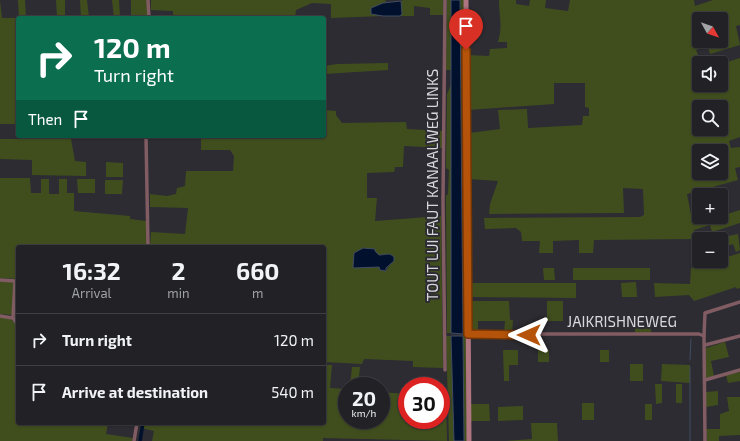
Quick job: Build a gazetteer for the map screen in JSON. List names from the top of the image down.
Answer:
{
  "streets": {
    "street": ["TOUT LUI FAUT KANAALWEG LINKS", "JAIKRISHNEWEG"]
  },
  "north": "bottom right",
  "page": {
    "map_buttons": ["+", "−"],
    "turn": ["120 m", "Turn right"],
    "then": "Then",
    "eta": [
      "16:32",
      "Arrival",
      "2",
      "min",
      "660",
      "m"
    ],
    "list": [
      {
        "name": "Turn right",
        "value": "120 m"
      },
      {
        "name": "Arrive at destination",
        "value": "540 m"
      }
    ],
    "speed": "20 km/h",
    "limit": "30"
  }
}
